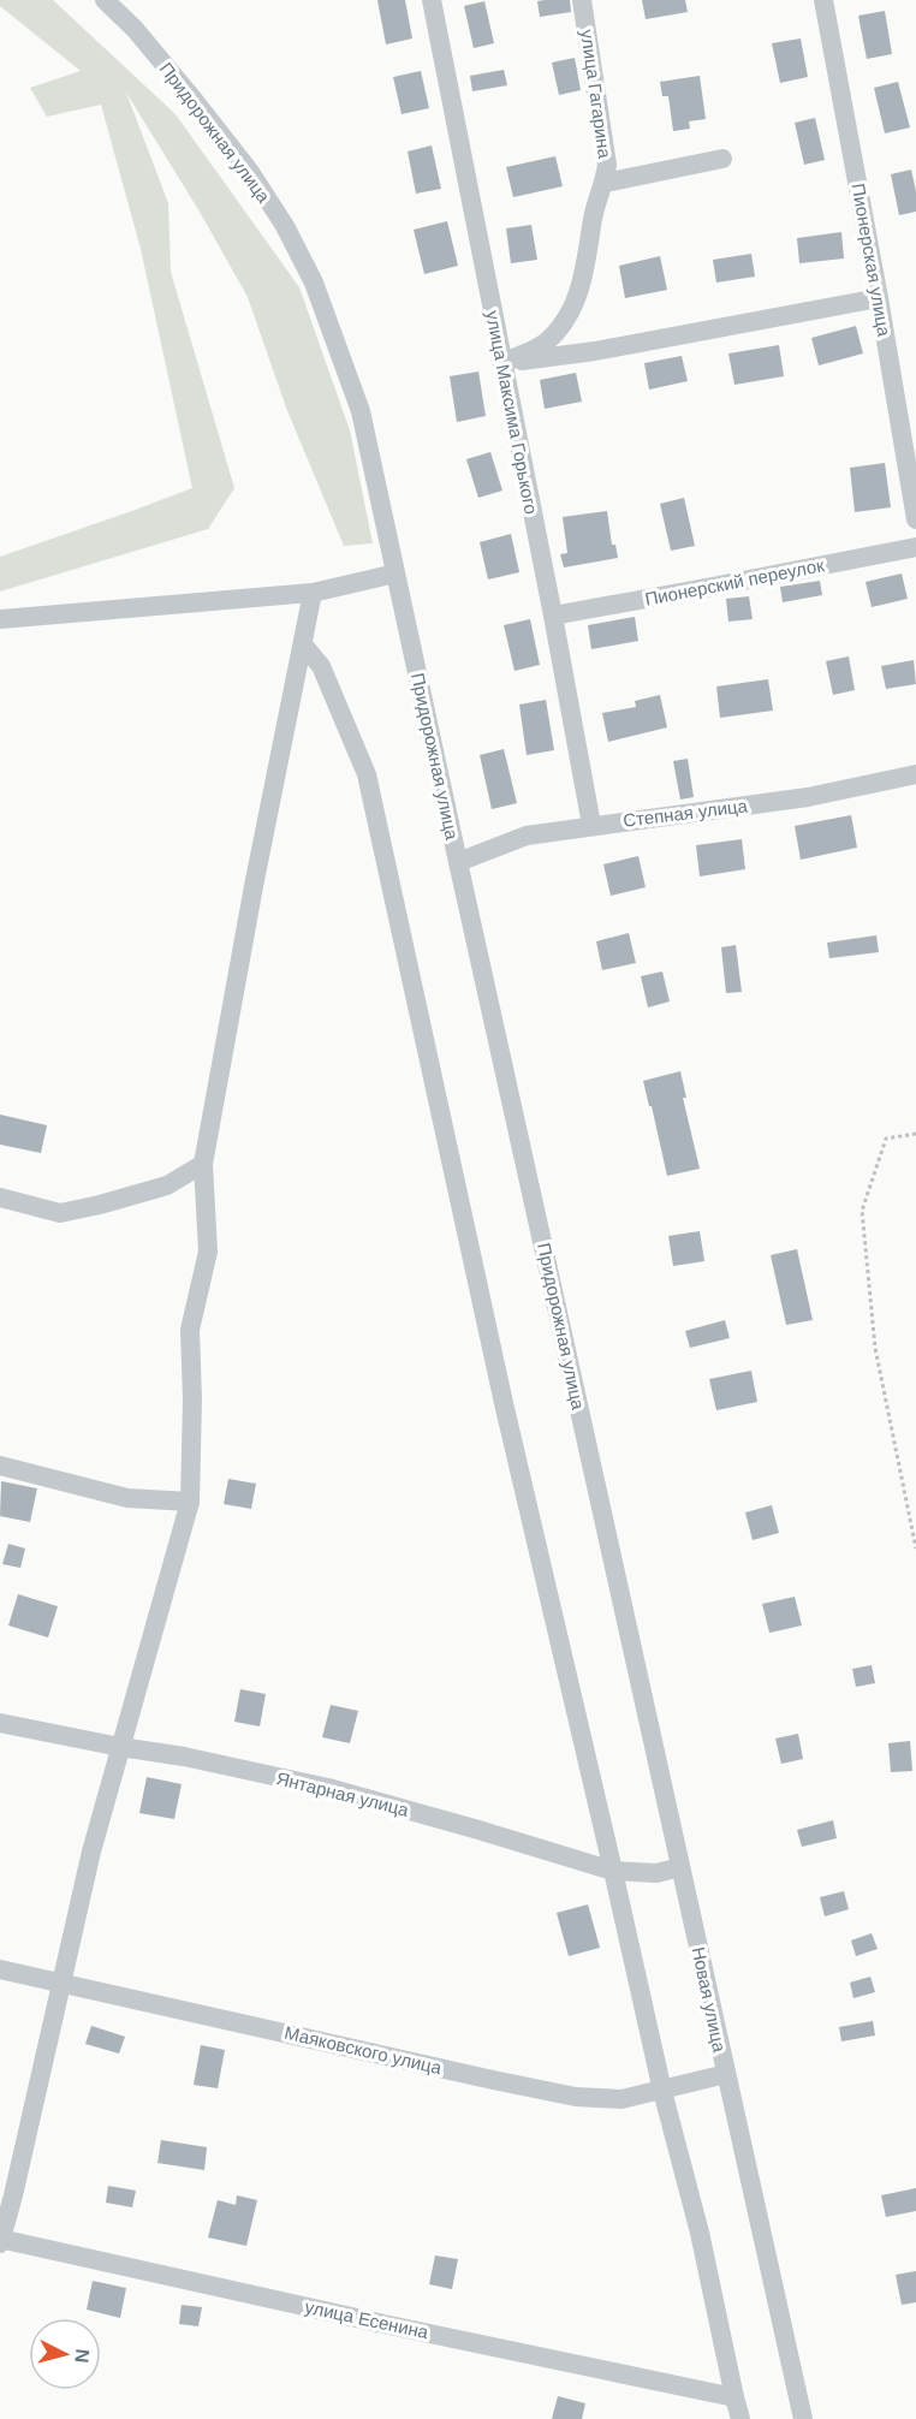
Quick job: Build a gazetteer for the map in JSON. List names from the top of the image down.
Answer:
{
  "streets": {
    "street": [
      "улица Гагарина",
      "Придорожная улица",
      "Пионерская улица",
      "улица Максима Горького",
      "Пионерский переулок",
      "Степная улица",
      "Янтарная улица",
      "Новая улица",
      "Маяковского улица",
      "улица Есенина"
    ]
  },
  "crossings": [
    ["улица Гагарина", "улица Максима Горького"],
    ["Придорожная улица", "Степная улица"],
    ["Придорожная улица", "Новая улица"],
    ["улица Максима Горького", "Пионерский переулок"],
    ["улица Максима Горького", "Степная улица"],
    ["Янтарная улица", "Новая улица"],
    ["Новая улица", "Маяковского улица"]
  ],
  "north": "right"
}
